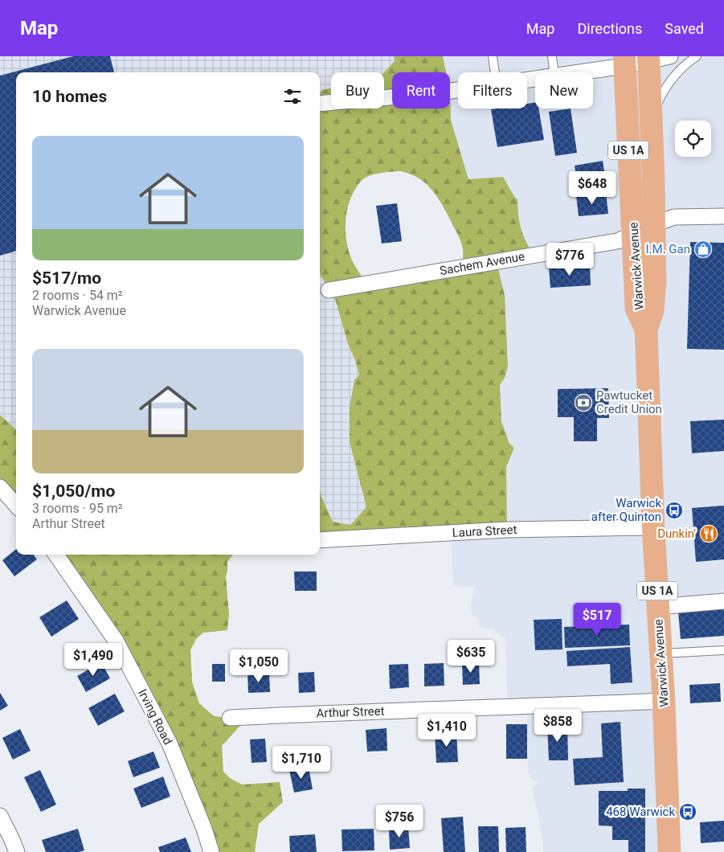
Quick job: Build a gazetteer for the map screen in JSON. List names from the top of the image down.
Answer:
{
  "streets": {
    "main road": ["US 1A", "Warwick Avenue"],
    "street": [
      "Sachem Avenue",
      "Laura Street",
      "Arthur Street",
      "Irving Road"
    ]
  },
  "crossings": [
    ["Sachem Avenue", "Warwick Avenue"],
    ["Warwick Avenue", "Laura Street"],
    ["Warwick Avenue", "Arthur Street"]
  ],
  "places": {
    "shop": ["I.M. Gan"],
    "bank": ["Pawtucket Credit Union"],
    "bus stop": ["Warwick after Quinton", "468 Warwick"],
    "restaurant": ["Dunkin'"]
  },
  "page": {
    "header": "Map",
    "nav": ["Map", "Directions", "Saved"],
    "chip": [
      "Buy",
      "Rent",
      "Filters",
      "New"
    ],
    "heading": "10 homes",
    "list": [
      {
        "name": "$517/mo",
        "note": "2 rooms · 54 m² · Warwick Avenue"
      },
      {
        "name": "$1,050/mo",
        "note": "3 rooms · 95 m² · Arthur Street"
      }
    ],
    "price": [
      "$648",
      "$776",
      "$517",
      "$635",
      "$1,490",
      "$1,050",
      "$858",
      "$1,410",
      "$1,710",
      "$756"
    ]
  }
}
